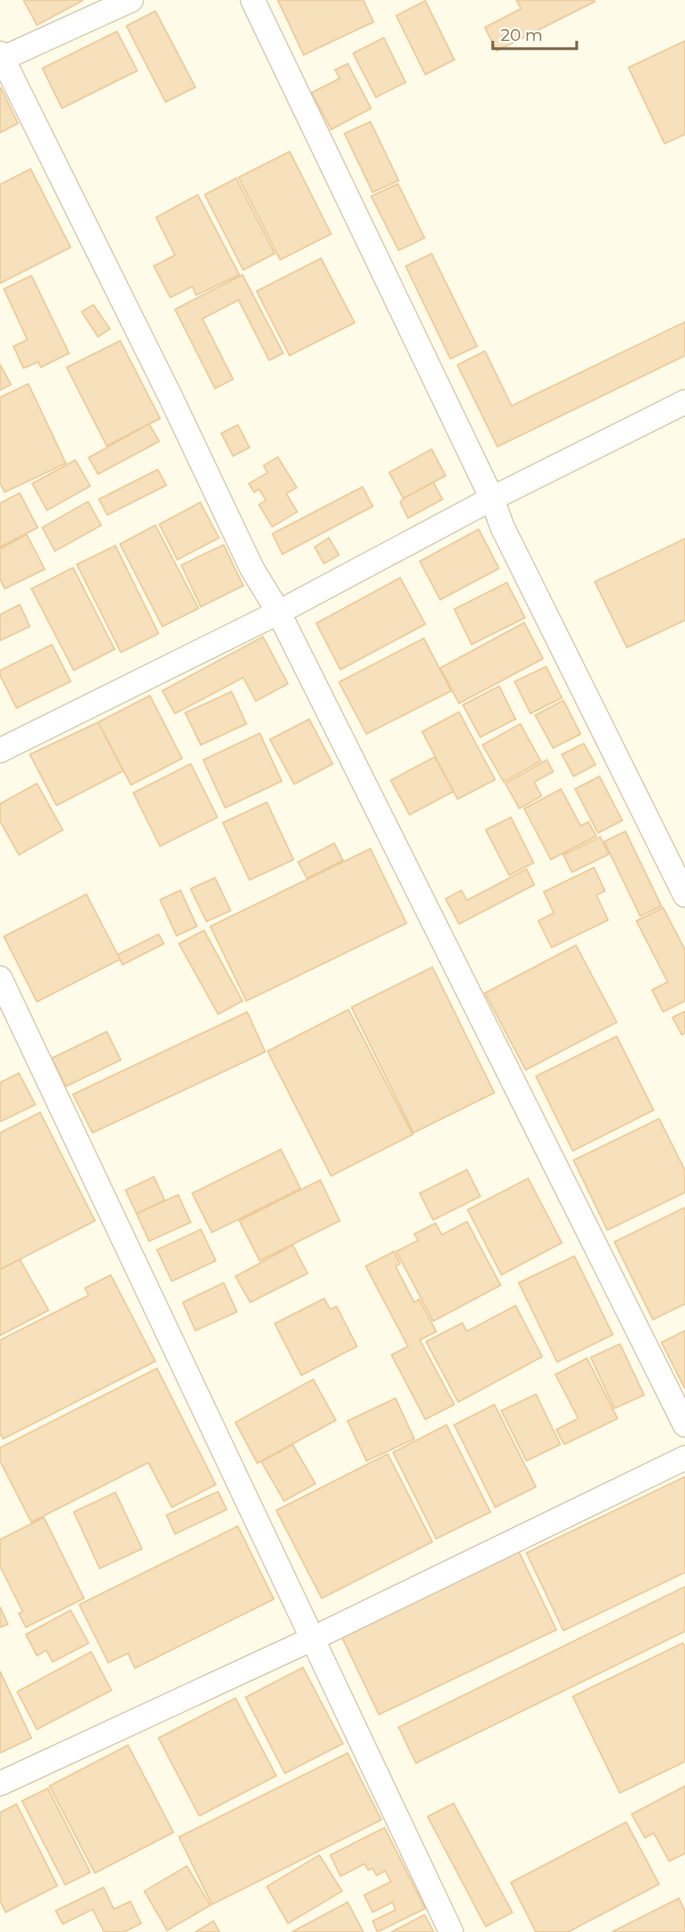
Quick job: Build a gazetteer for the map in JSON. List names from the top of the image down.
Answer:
{
  "scale_bar": "20 m"
}
